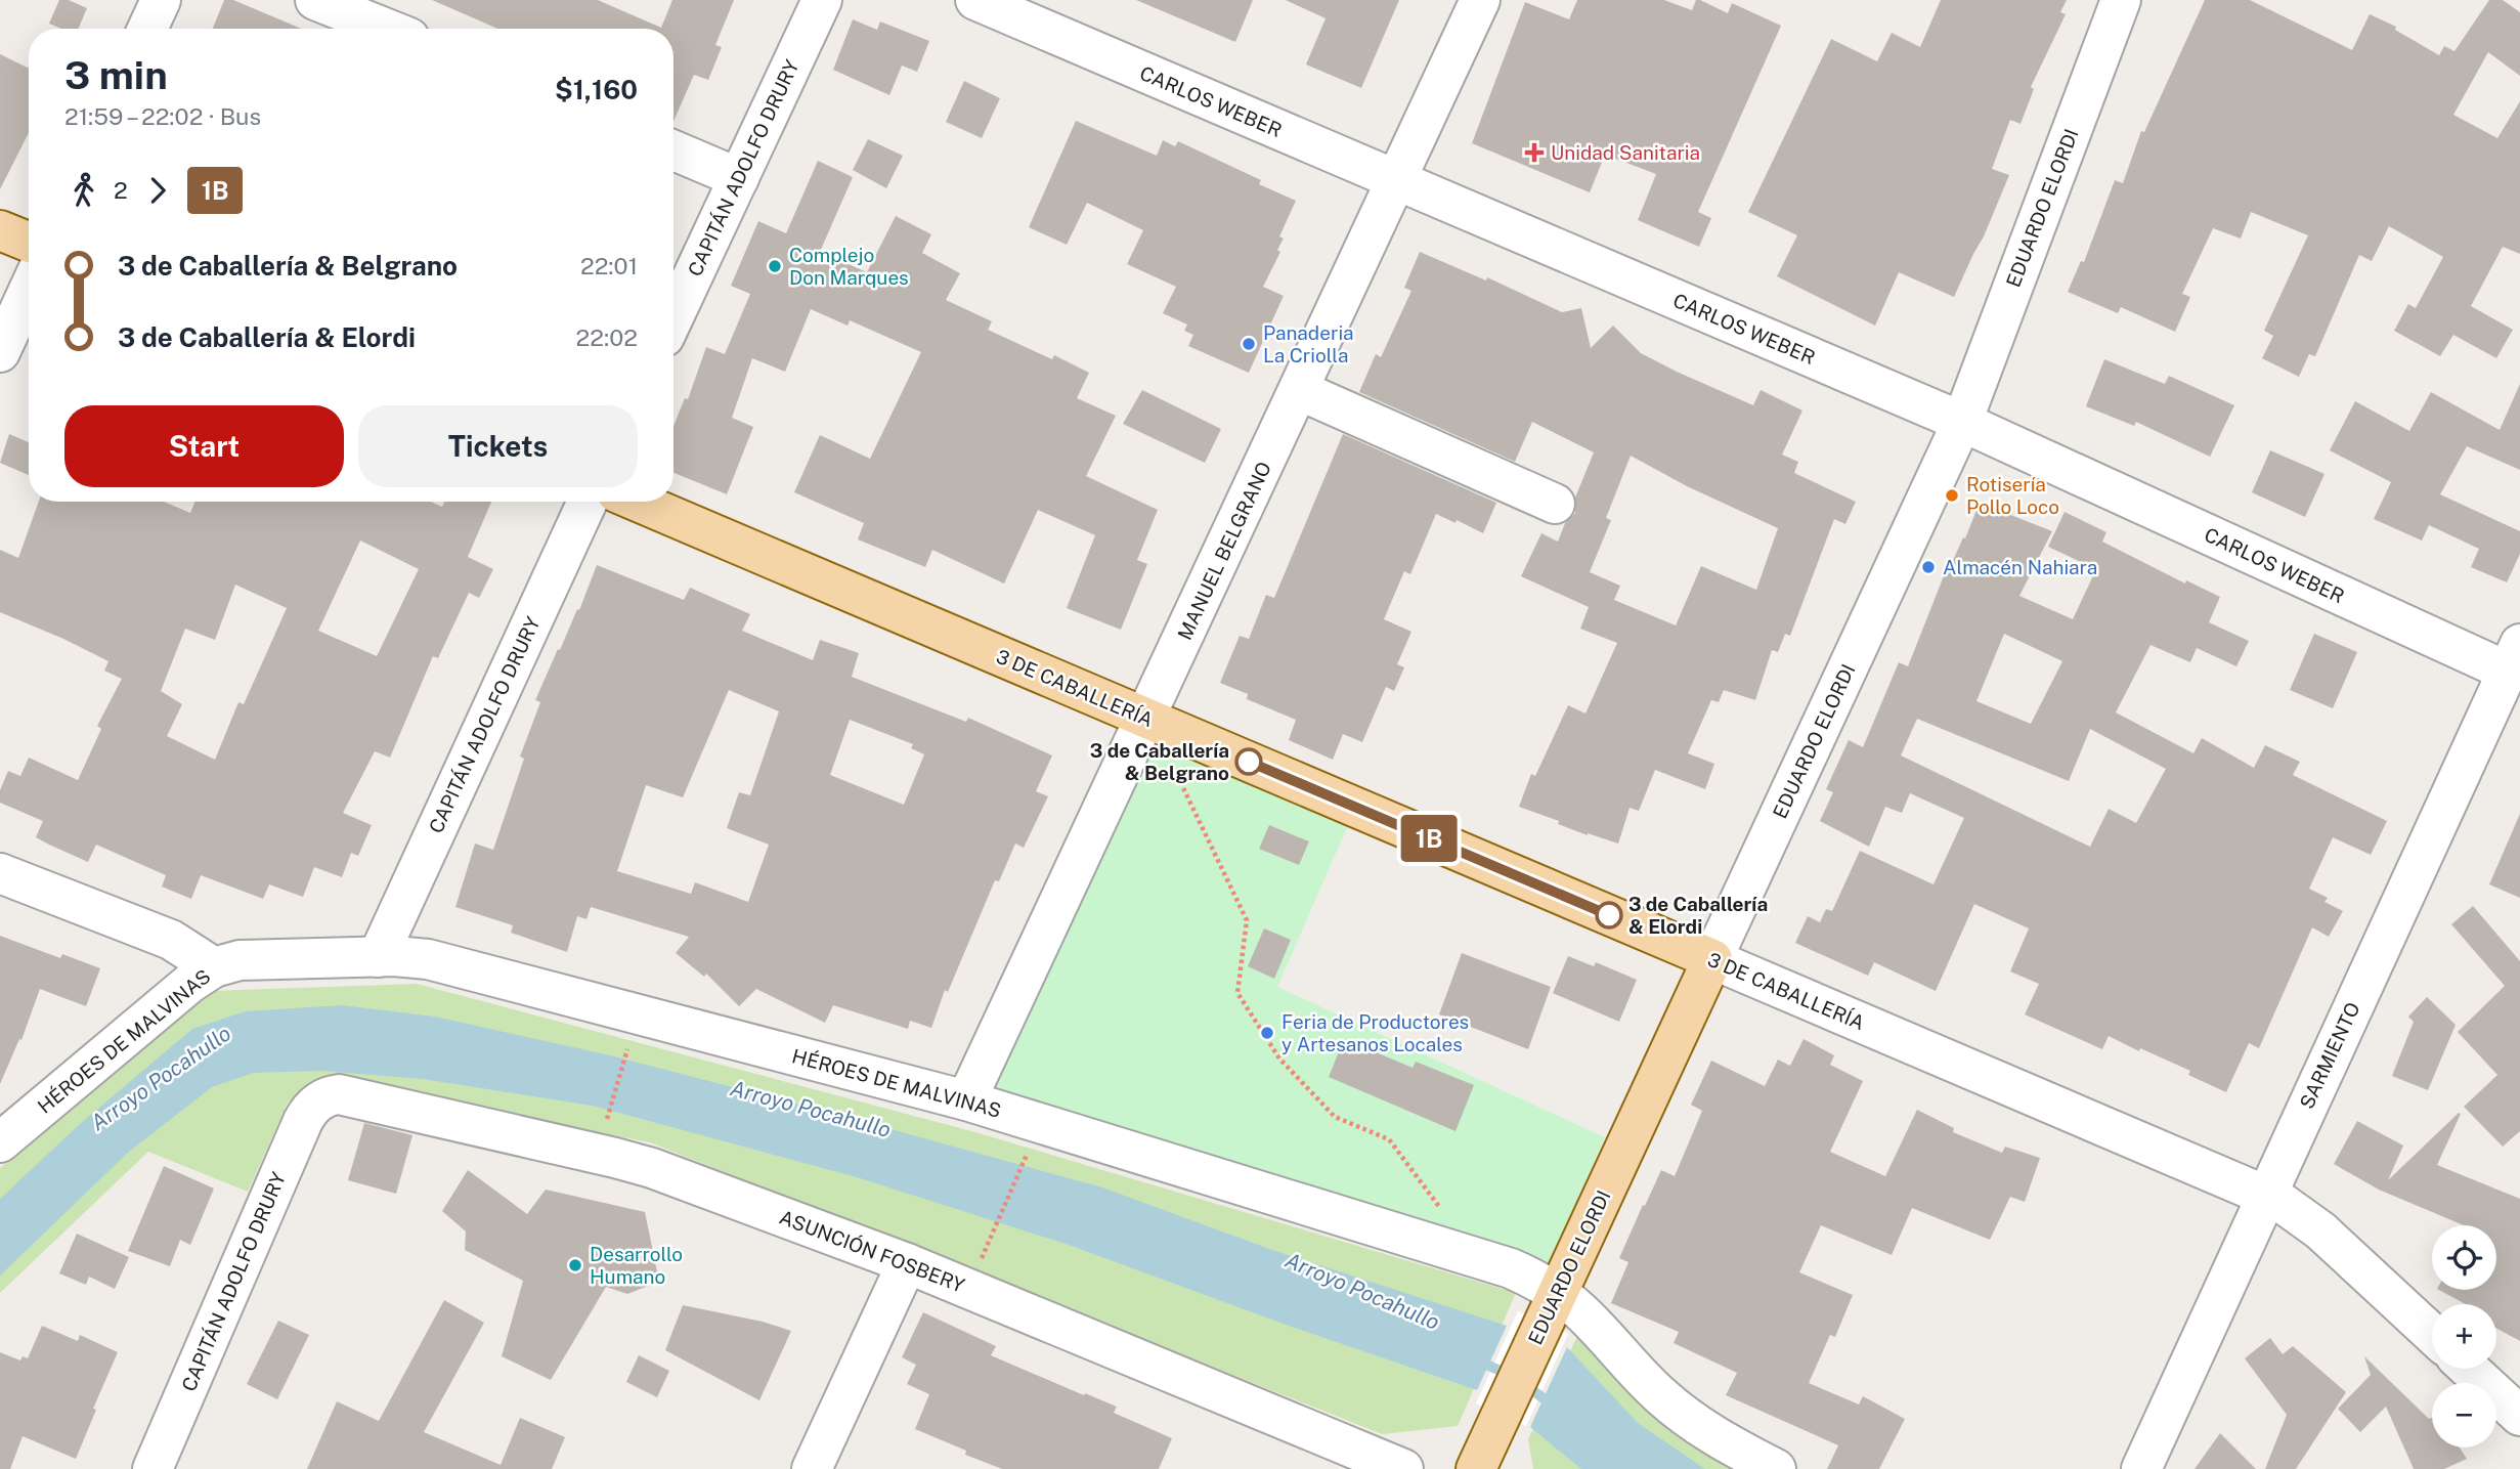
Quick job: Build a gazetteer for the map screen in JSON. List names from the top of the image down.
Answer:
{
  "streets": {
    "main road": ["EDUARDO ELORDI", "3 DE CABALLERÍA"],
    "street": [
      "CARLOS WEBER",
      "CAPITÁN ADOLFO DRURY",
      "MANUEL BELGRANO",
      "HÉROES DE MALVINAS",
      "SARMIENTO",
      "ASUNCIÓN FOSBERY"
    ]
  },
  "crossings": [
    ["CARLOS WEBER", "EDUARDO ELORDI"],
    ["CARLOS WEBER", "MANUEL BELGRANO"],
    ["CARLOS WEBER", "SARMIENTO"],
    ["CAPITÁN ADOLFO DRURY", "HÉROES DE MALVINAS"],
    ["CAPITÁN ADOLFO DRURY", "ASUNCIÓN FOSBERY"],
    ["EDUARDO ELORDI", "3 DE CABALLERÍA"],
    ["EDUARDO ELORDI", "HÉROES DE MALVINAS"],
    ["MANUEL BELGRANO", "3 DE CABALLERÍA"],
    ["MANUEL BELGRANO", "HÉROES DE MALVINAS"],
    ["3 DE CABALLERÍA", "SARMIENTO"]
  ],
  "water": ["Arroyo Pocahullo"],
  "places": {
    "health": ["Unidad Sanitaria"],
    "other": [
      "Complejo Don Marques",
      "Panaderia La Criolla",
      "Rotisería Pollo Loco",
      "Almacén Nahiara",
      "3 de Caballería & Belgrano",
      "3 de Caballería & Elordi",
      "Feria de Productores y Artesanos Locales",
      "Desarrollo Humano"
    ]
  },
  "lines": ["bus line 1B"],
  "page": {
    "on_map": "1B",
    "heading": ["3 min", "21:59 – 22:02 · Bus", "$1,160"],
    "legs": ["2", "1B"],
    "list": [
      {
        "name": "3 de Caballería & Belgrano",
        "value": "22:01"
      },
      {
        "name": "3 de Caballería & Elordi",
        "value": "22:02"
      }
    ],
    "buttons": ["Start", "Tickets"],
    "map_buttons": ["+", "−"]
  }
}
